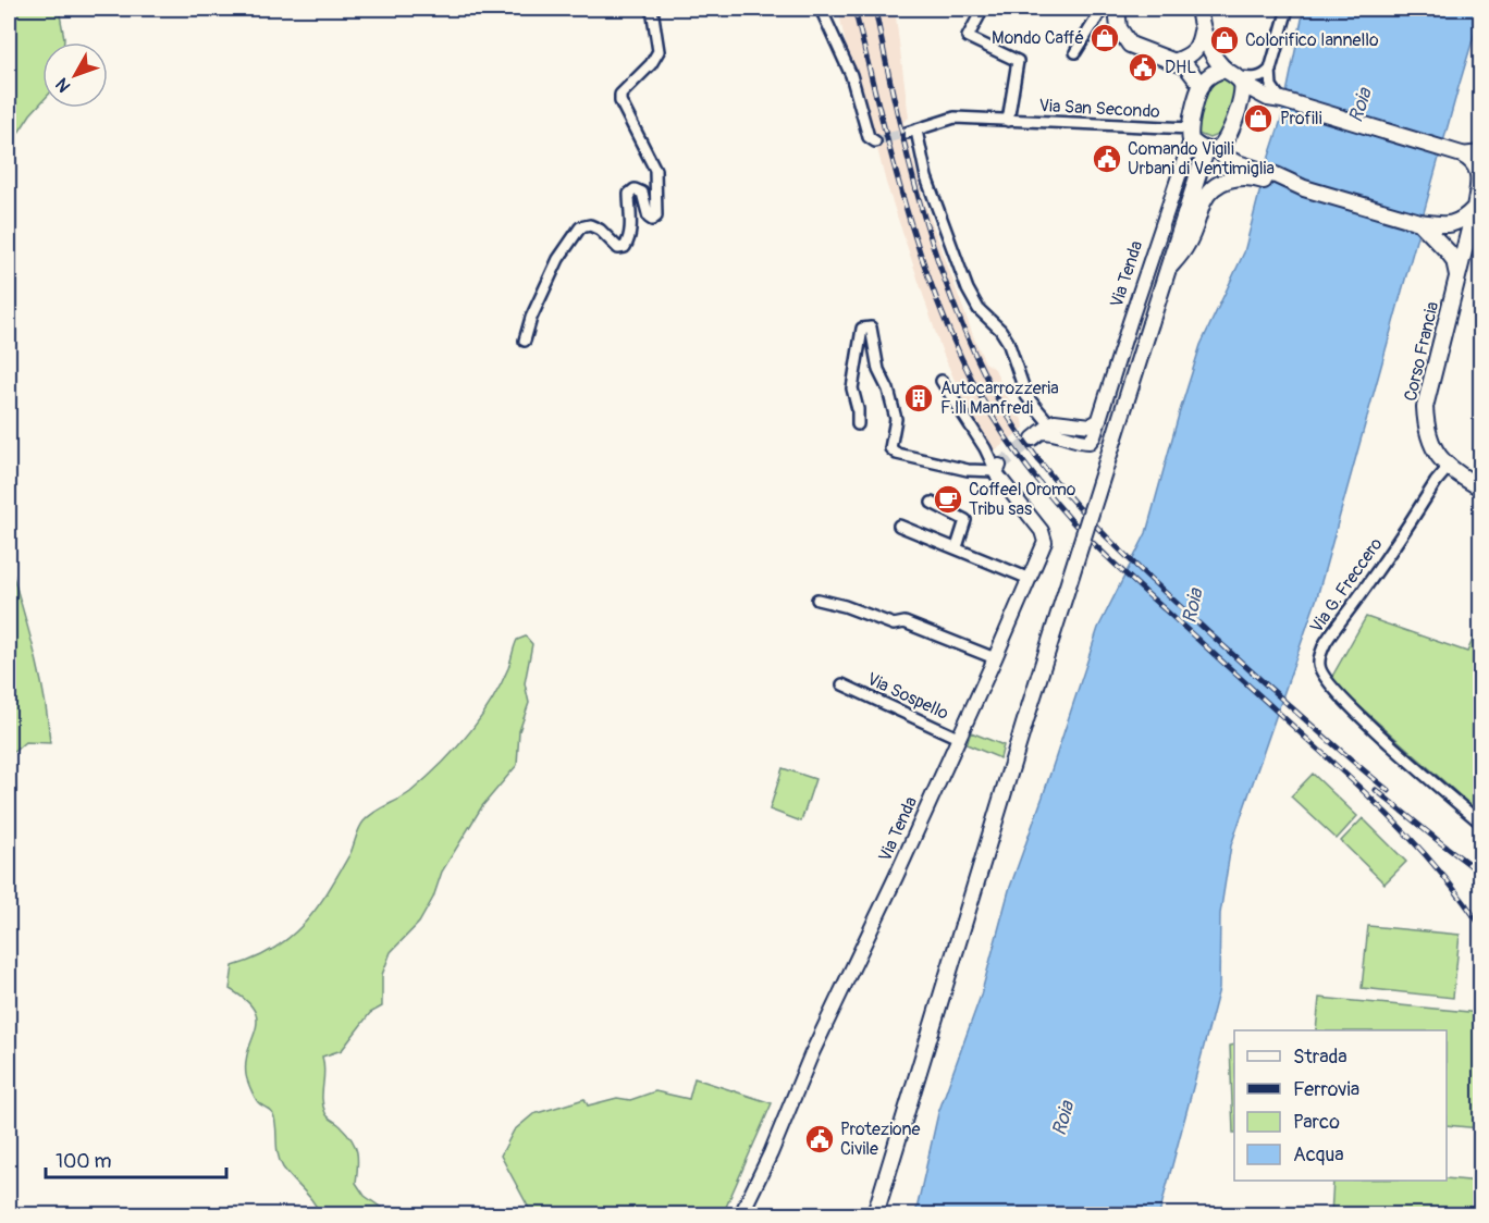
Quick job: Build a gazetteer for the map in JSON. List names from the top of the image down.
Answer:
{
  "streets": {
    "main road": ["Via Tenda", "Corso Francia"],
    "street": ["Via San Secondo", "Via G. Freccero", "Via Sospello"]
  },
  "crossings": [
    ["Via San Secondo", "Via Tenda"],
    ["Via Tenda", "Via Sospello"],
    ["Corso Francia", "Via G. Freccero"]
  ],
  "water": ["Roia"],
  "places": {
    "shop": ["Mondo Caffé", "Colorifico Iannello", "Profili"],
    "public building": ["DHL", "Comando Vigili Urbani di Ventimiglia", "Protezione Civile"],
    "building": ["Autocarrozzeria F.lli Manfredi"],
    "cafe": ["Coffeel Oromo Tribu sas"]
  },
  "legend": [
    "Strada",
    "Ferrovia",
    "Parco",
    "Acqua"
  ],
  "scale_bar": "100 m",
  "north": "bottom left"
}
